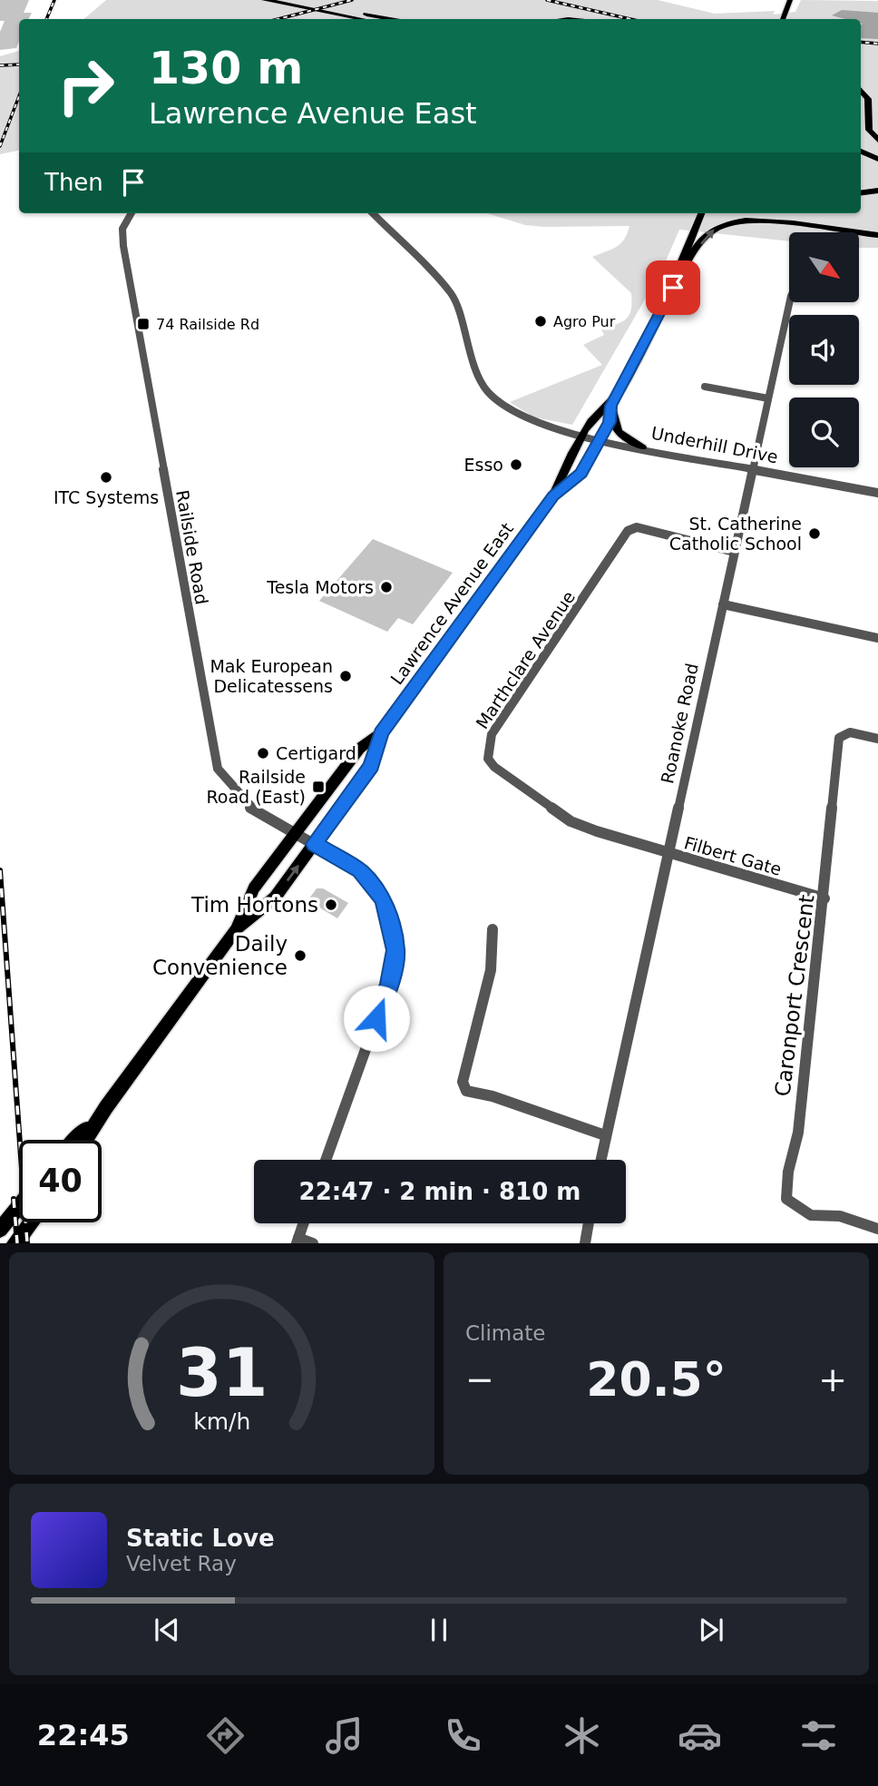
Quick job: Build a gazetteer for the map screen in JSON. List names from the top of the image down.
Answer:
{
  "streets": {
    "main road": ["Lawrence Avenue East"],
    "street": [
      "Underhill Drive",
      "Railside Road",
      "Marthclare Avenue",
      "Roanoke Road",
      "Filbert Gate",
      "Caronport Crescent"
    ]
  },
  "crossings": [
    ["Underhill Drive", "Lawrence Avenue East"],
    ["Underhill Drive", "Roanoke Road"],
    ["Railside Road", "Lawrence Avenue East"],
    ["Marthclare Avenue", "Roanoke Road"],
    ["Marthclare Avenue", "Filbert Gate"],
    ["Roanoke Road", "Filbert Gate"],
    ["Filbert Gate", "Caronport Crescent"]
  ],
  "places": {
    "other": [
      "Agro Pur",
      "Esso",
      "ITC Systems",
      "St. Catherine Catholic School",
      "Tesla Motors",
      "Mak European Delicatessens",
      "Certigard",
      "Tim Hortons",
      "Daily Convenience"
    ],
    "transit": ["74 Railside Rd", "Railside Road (East)"]
  },
  "north": "bottom right",
  "page": {
    "turn": ["130 m", "Lawrence Avenue East"],
    "then": "Then",
    "limit": "40",
    "trip": "22:47 · 2 min · 810 m",
    "tile": "Climate",
    "heat": ["−", "20.5°", "+"],
    "song": ["Static Love", "Velvet Ray"],
    "tabs": "22:45",
    "gauge": ["31", "km/h"]
  }
}
